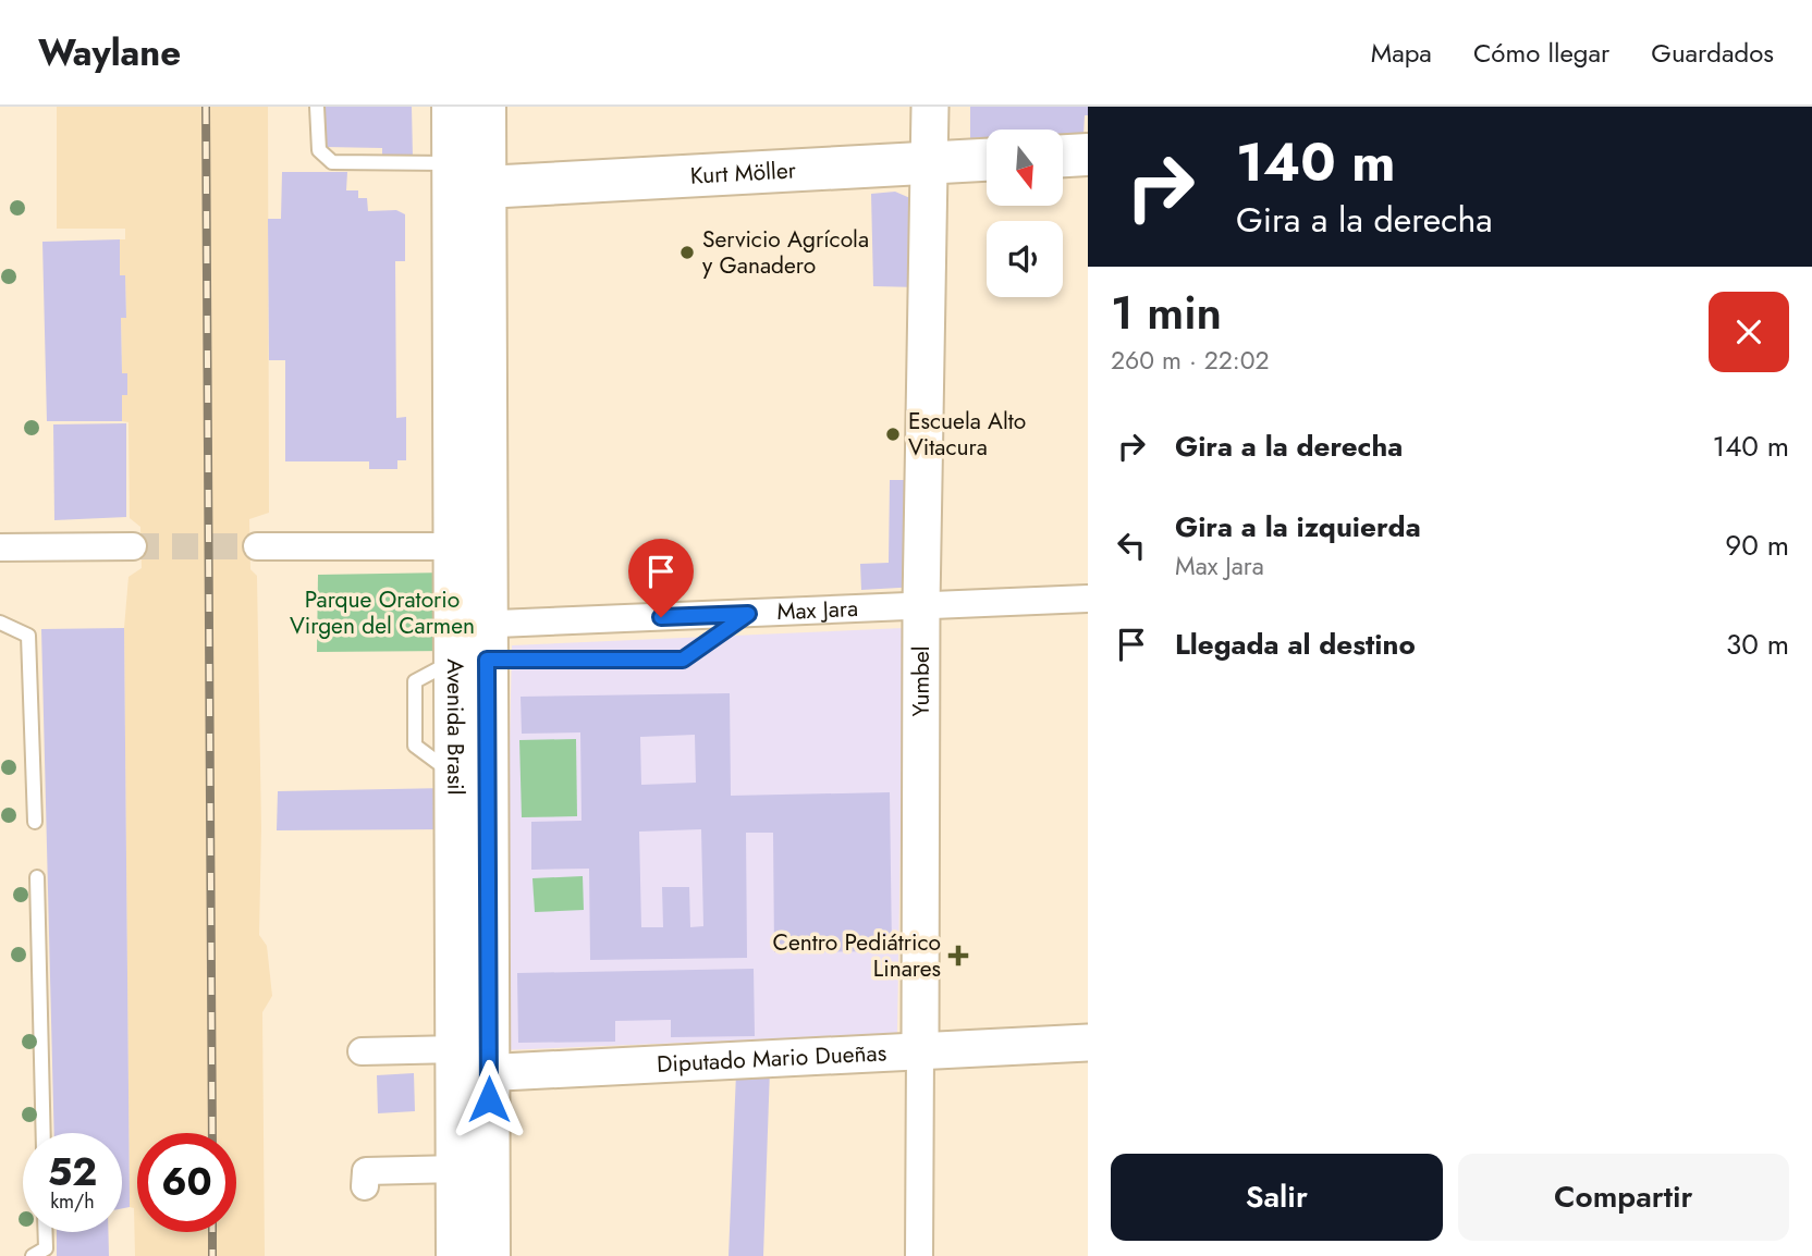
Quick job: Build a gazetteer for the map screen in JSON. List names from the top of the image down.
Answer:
{
  "streets": {
    "main road": ["Kurt Möller", "Avenida Brasil"],
    "street": ["Max Jara", "Yumbel", "Diputado Mario Dueñas"]
  },
  "crossings": [
    ["Kurt Möller", "Yumbel"],
    ["Kurt Möller", "Avenida Brasil"],
    ["Max Jara", "Yumbel"],
    ["Max Jara", "Avenida Brasil"],
    ["Yumbel", "Diputado Mario Dueñas"],
    ["Avenida Brasil", "Diputado Mario Dueñas"]
  ],
  "parks": ["Parque Oratorio Virgen del Carmen"],
  "places": {
    "other": ["Servicio Agrícola y Ganadero", "Escuela Alto Vitacura"],
    "health": ["Centro Pediátrico Linares"]
  },
  "north": "bottom",
  "page": {
    "header": "Waylane",
    "nav": ["Mapa", "Cómo llegar", "Guardados"],
    "turn": ["140 m", "Gira a la derecha"],
    "heading": ["1 min", "260 m · 22:02"],
    "list": [
      {
        "name": "Gira a la derecha",
        "value": "140 m"
      },
      {
        "name": "Gira a la izquierda",
        "note": "Max Jara",
        "value": "90 m"
      },
      {
        "name": "Llegada al destino",
        "value": "30 m"
      }
    ],
    "speed": "52 km/h",
    "limit": "60",
    "buttons": ["Salir", "Compartir"]
  }
}
